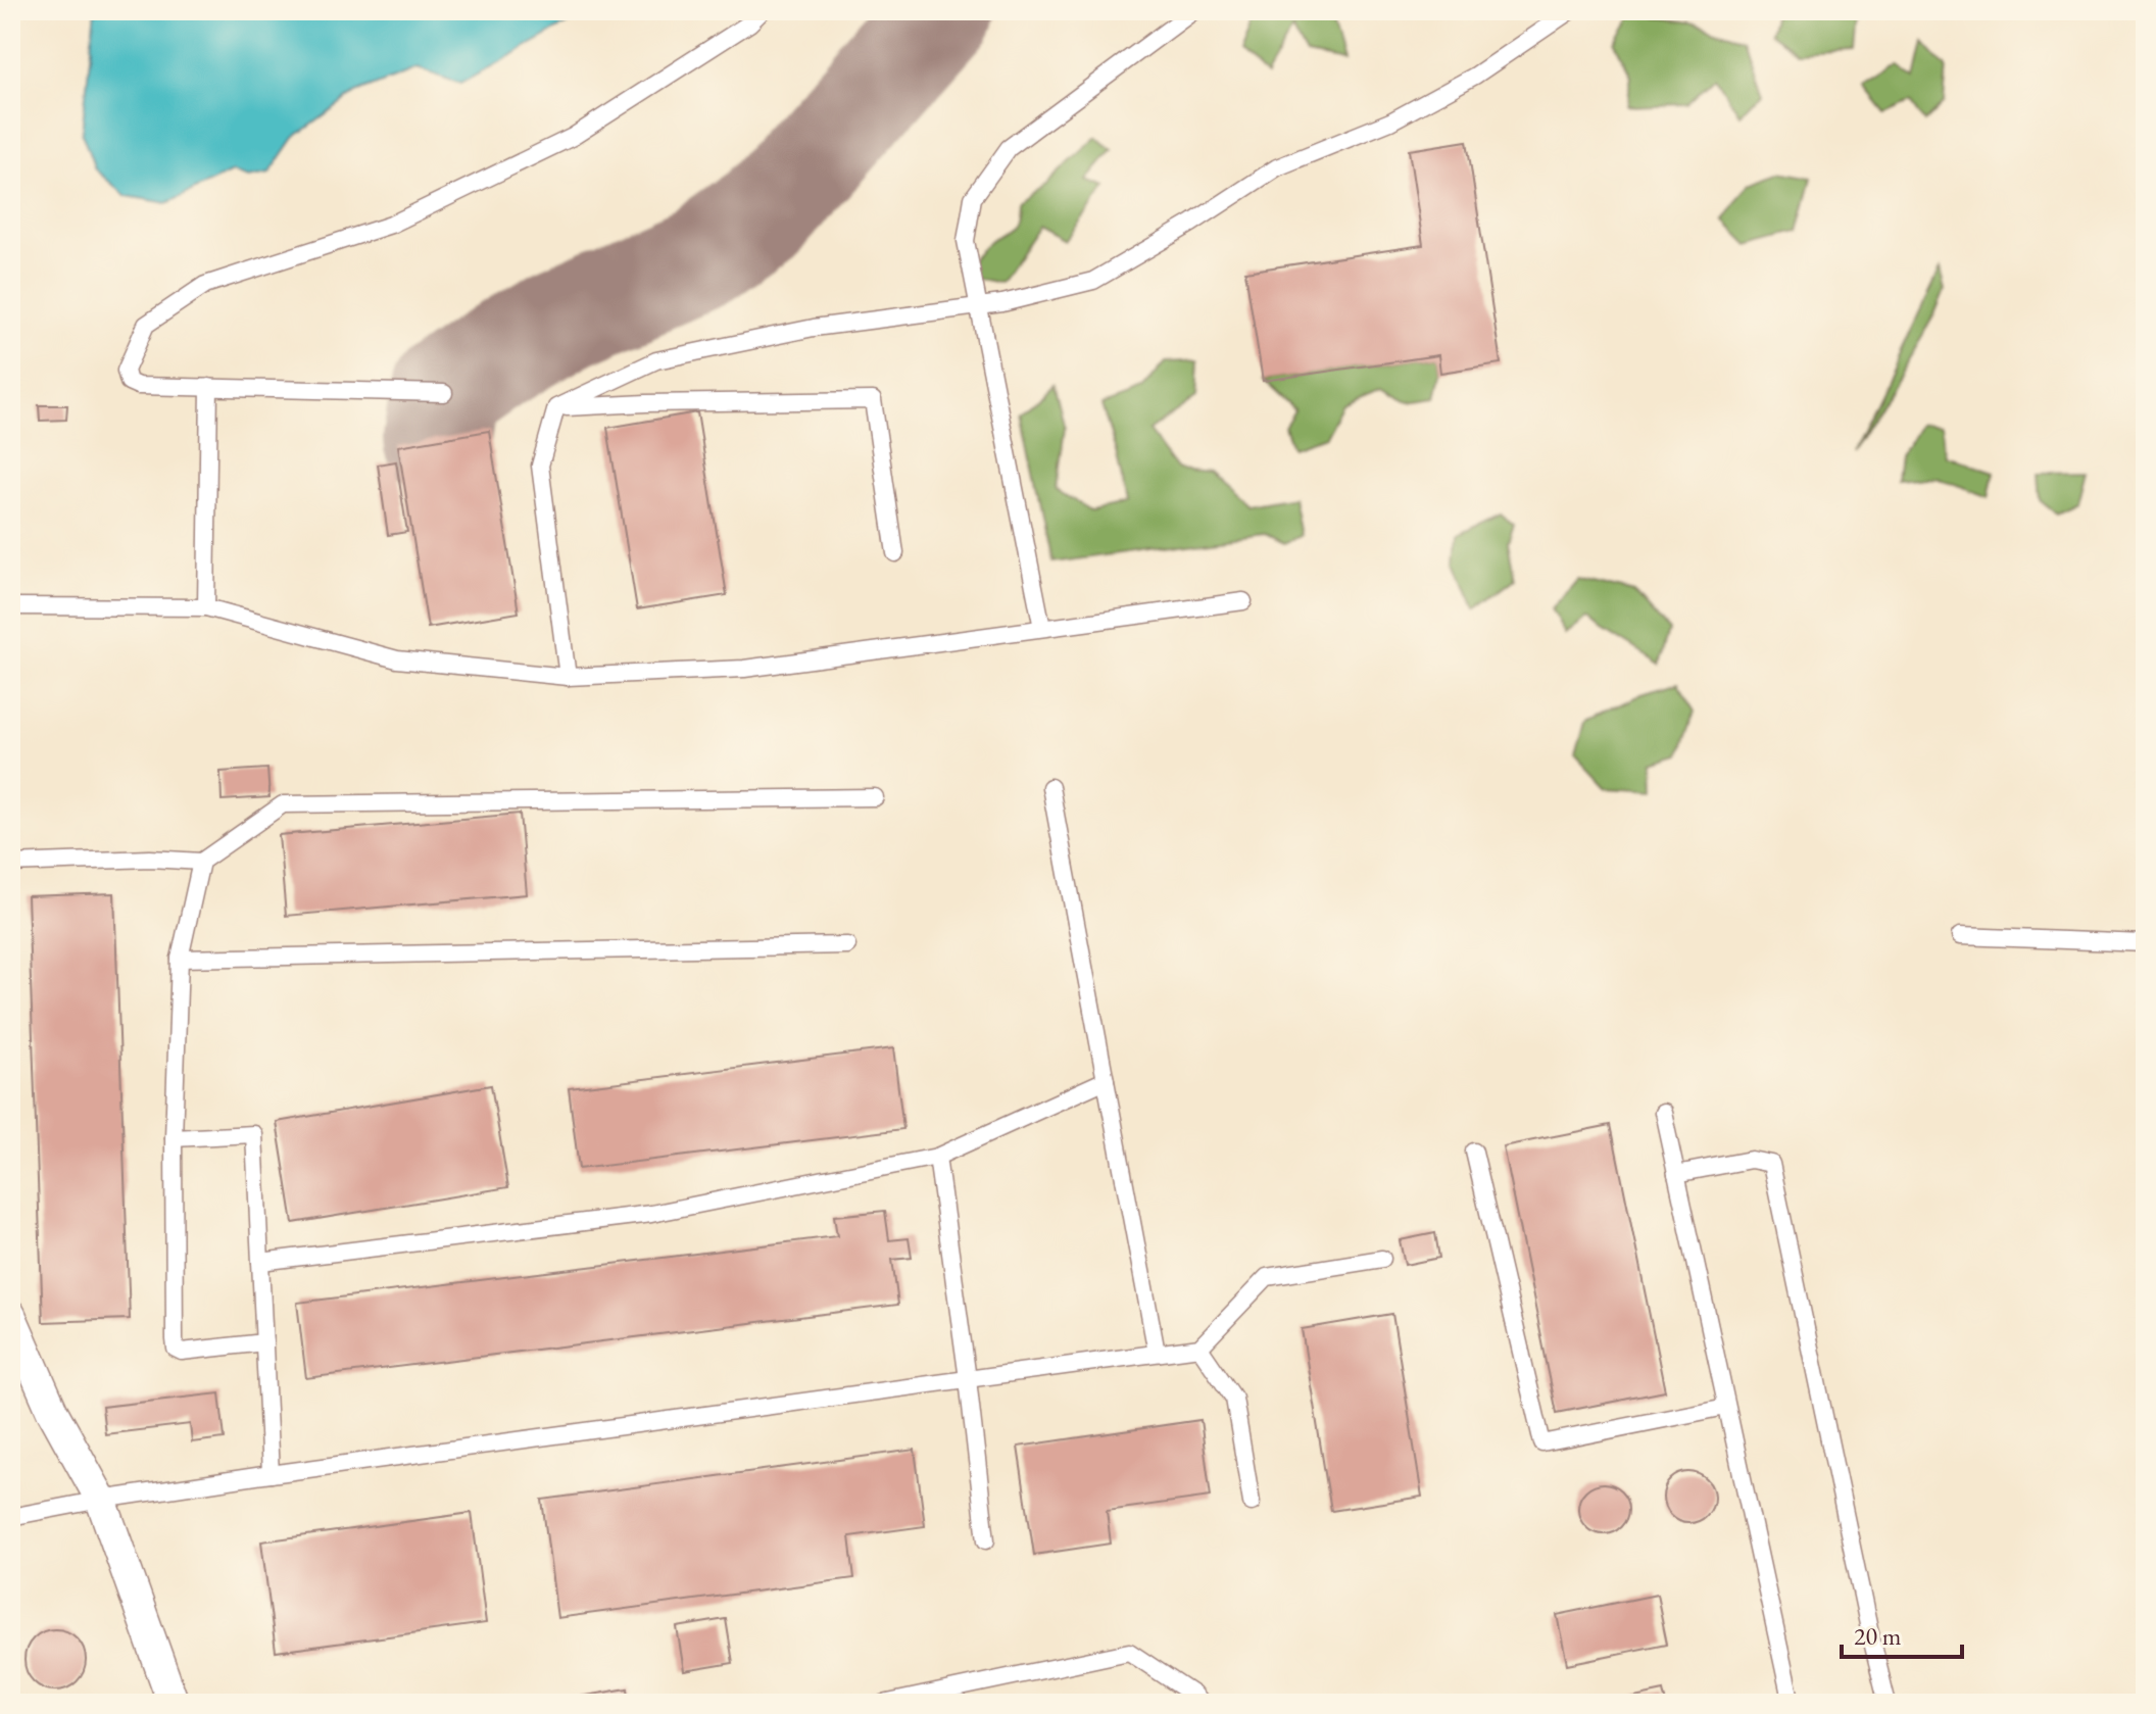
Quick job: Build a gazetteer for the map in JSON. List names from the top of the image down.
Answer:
{
  "scale_bar": "20 m"
}
